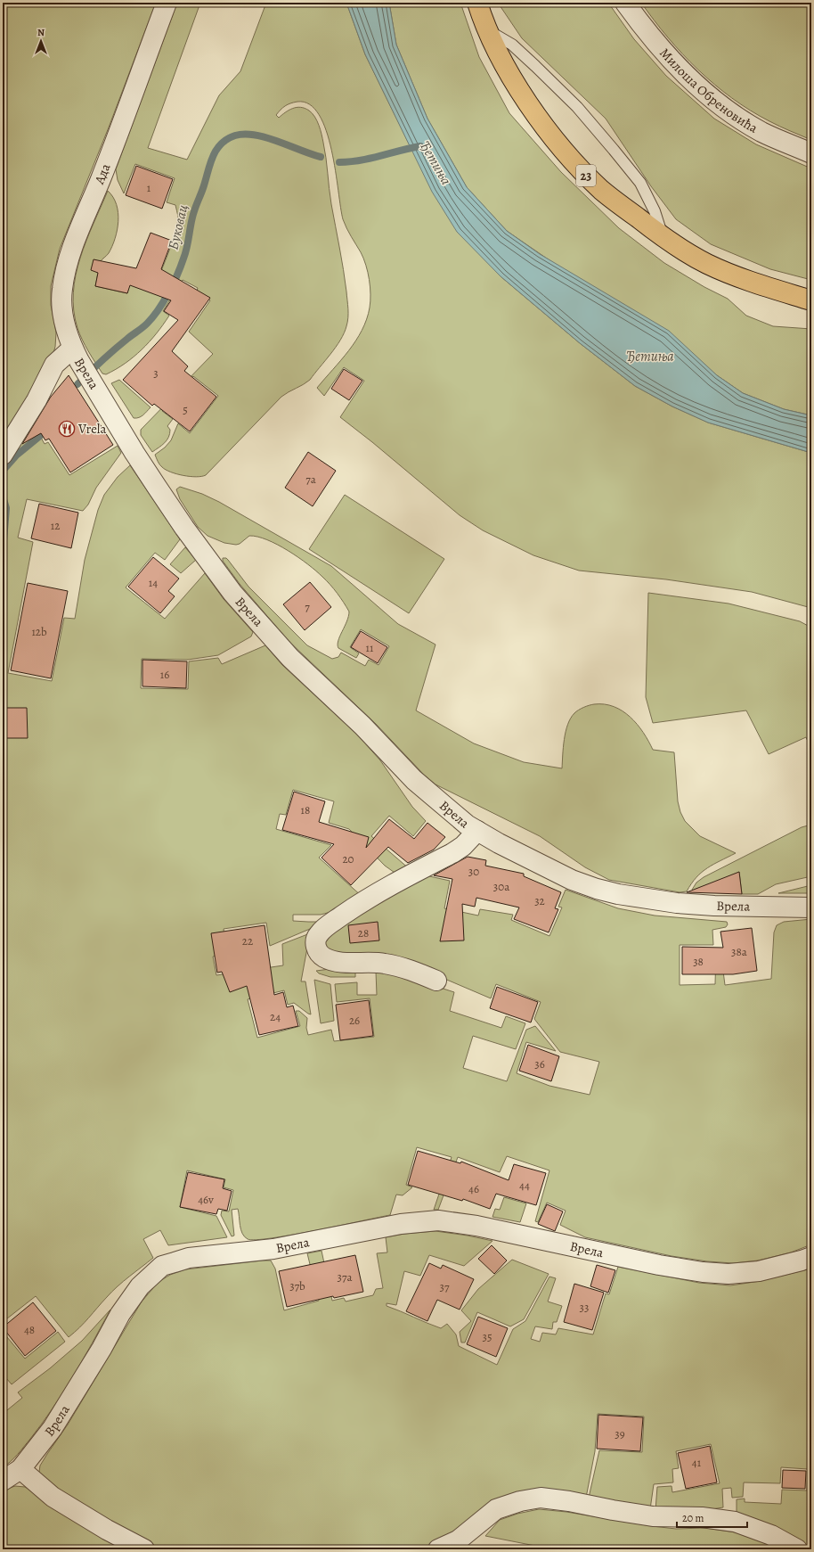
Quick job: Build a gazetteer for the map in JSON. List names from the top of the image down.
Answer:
{
  "streets": {
    "main road": ["23"],
    "street": ["Милоша Обреновића", "Ада", "Врела"]
  },
  "crossings": [
    ["Ада", "Врела"]
  ],
  "water": ["Ђетиња", "Буковац"],
  "places": {
    "restaurant": ["Vrela"]
  },
  "house_numbers": [
    "1",
    "3",
    "5",
    "7a",
    "12",
    "14",
    "7",
    "12b",
    "11",
    "16",
    "18",
    "20",
    "30",
    "30a",
    "32",
    "28",
    "22",
    "38a",
    "38",
    "24",
    "26",
    "36",
    "44",
    "46",
    "46v",
    "37a",
    "37b",
    "37",
    "33",
    "48",
    "35",
    "39",
    "41"
  ],
  "scale_bar": "20 m",
  "north": "top"
}
